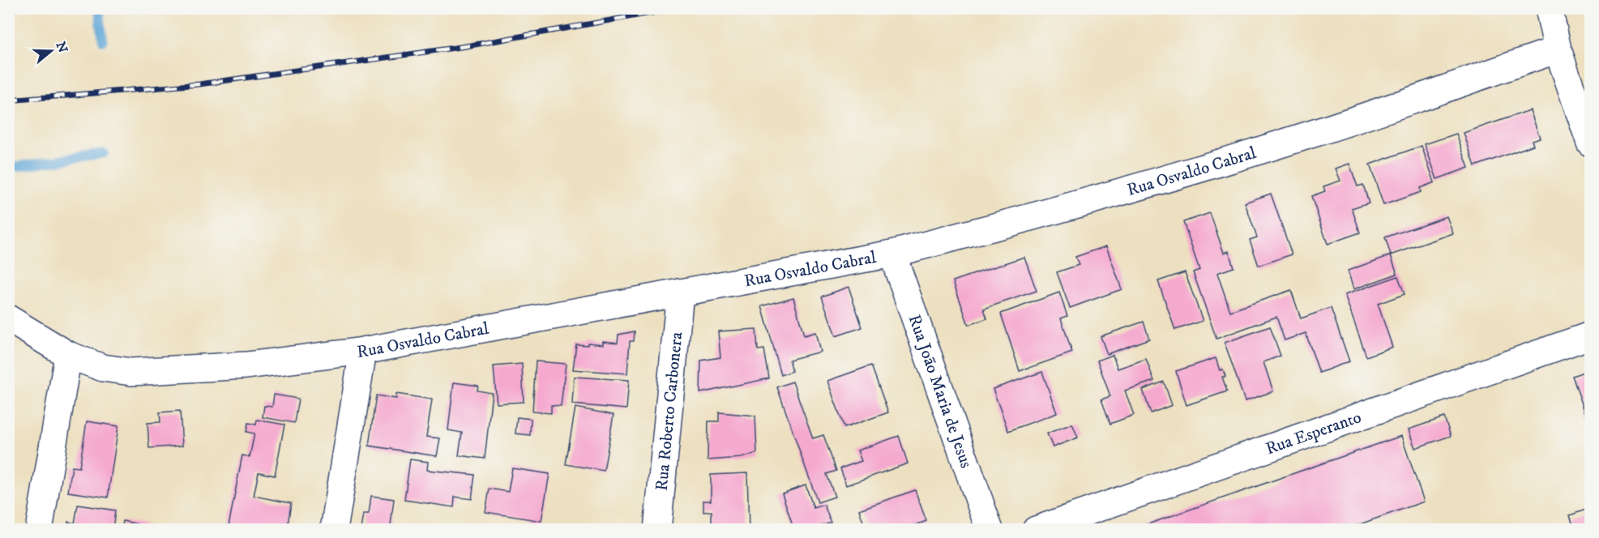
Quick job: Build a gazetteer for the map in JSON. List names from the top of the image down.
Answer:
{
  "streets": {
    "street": [
      "Rua Osvaldo Cabral",
      "Rua João Maria de Jesus",
      "Rua Roberto Carbonera",
      "Rua Esperanto"
    ]
  },
  "crossings": [
    ["Rua Osvaldo Cabral", "Rua João Maria de Jesus"],
    ["Rua Osvaldo Cabral", "Rua Roberto Carbonera"]
  ],
  "north": "right"
}
